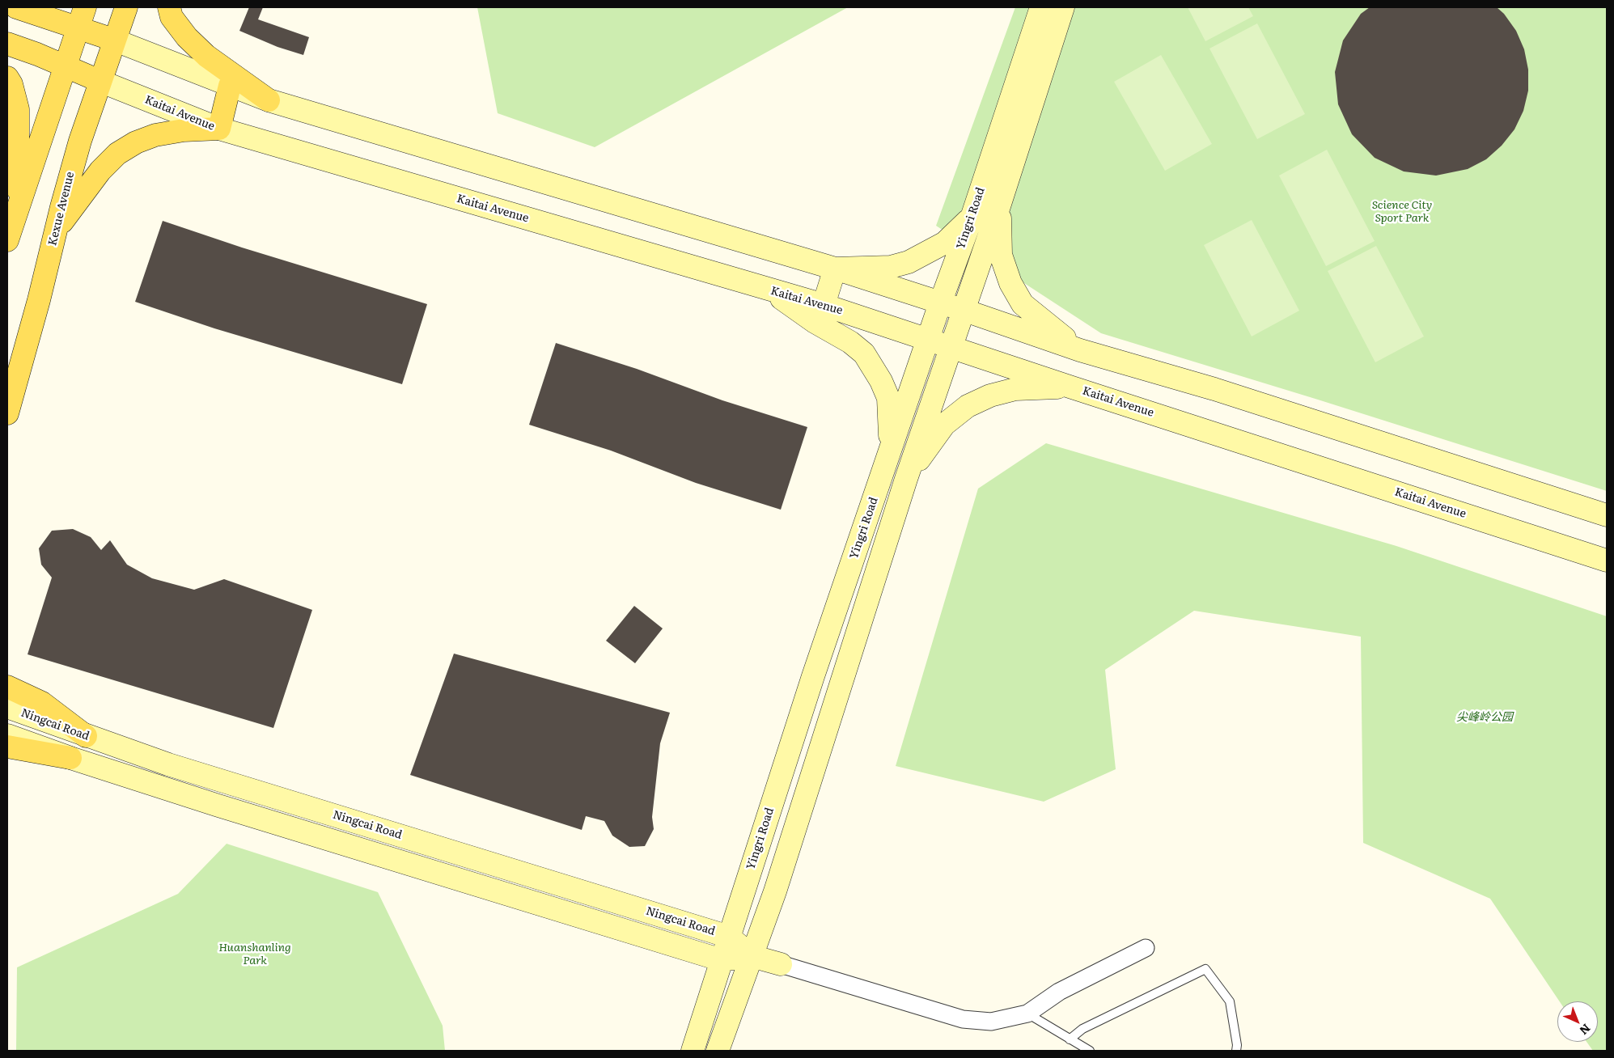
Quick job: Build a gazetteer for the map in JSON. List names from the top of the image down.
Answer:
{
  "streets": {
    "main road": ["Kaitai Avenue", "Kexue Avenue"],
    "street": ["Yingri Road", "Ningcai Road"]
  },
  "crossings": [
    ["Kaitai Avenue", "Kexue Avenue"],
    ["Kaitai Avenue", "Yingri Road"],
    ["Yingri Road", "Ningcai Road"]
  ],
  "parks": ["Science City Sport Park", "尖峰岭公园", "Huanshanling Park"],
  "north": "bottom right"
}
